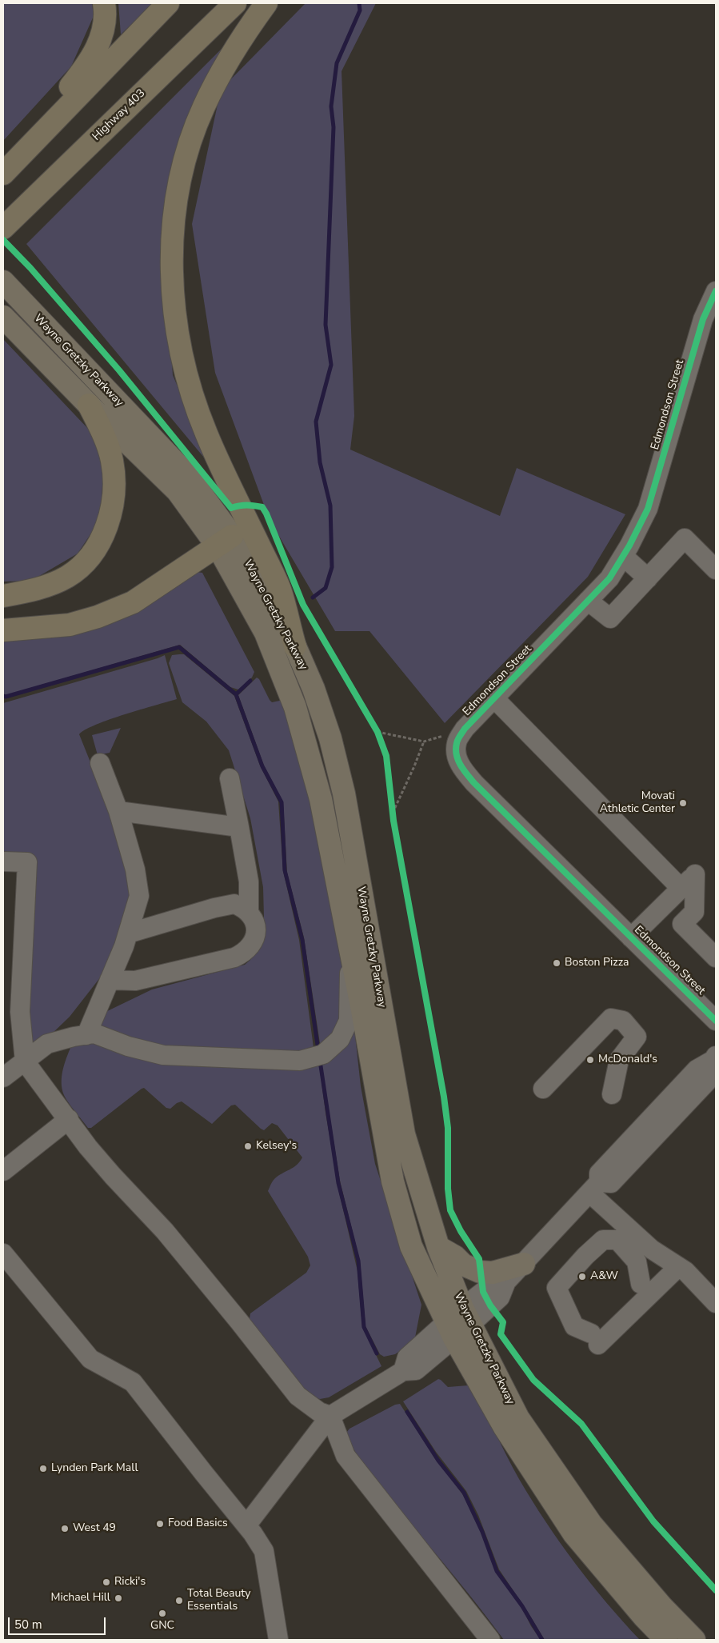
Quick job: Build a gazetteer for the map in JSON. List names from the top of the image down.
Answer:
{
  "streets": {
    "highway": ["Highway 403"],
    "main road": ["Wayne Gretzky Parkway"],
    "street": ["Edmondson Street"]
  },
  "places": [
    "Movati Athletic Center",
    "Boston Pizza",
    "McDonald's",
    "Kelsey's",
    "A&W",
    "Lynden Park Mall",
    "Food Basics",
    "West 49",
    "Ricki's",
    "Michael Hill",
    "Total Beauty Essentials",
    "GNC"
  ],
  "scale_bar": "50 m"
}
